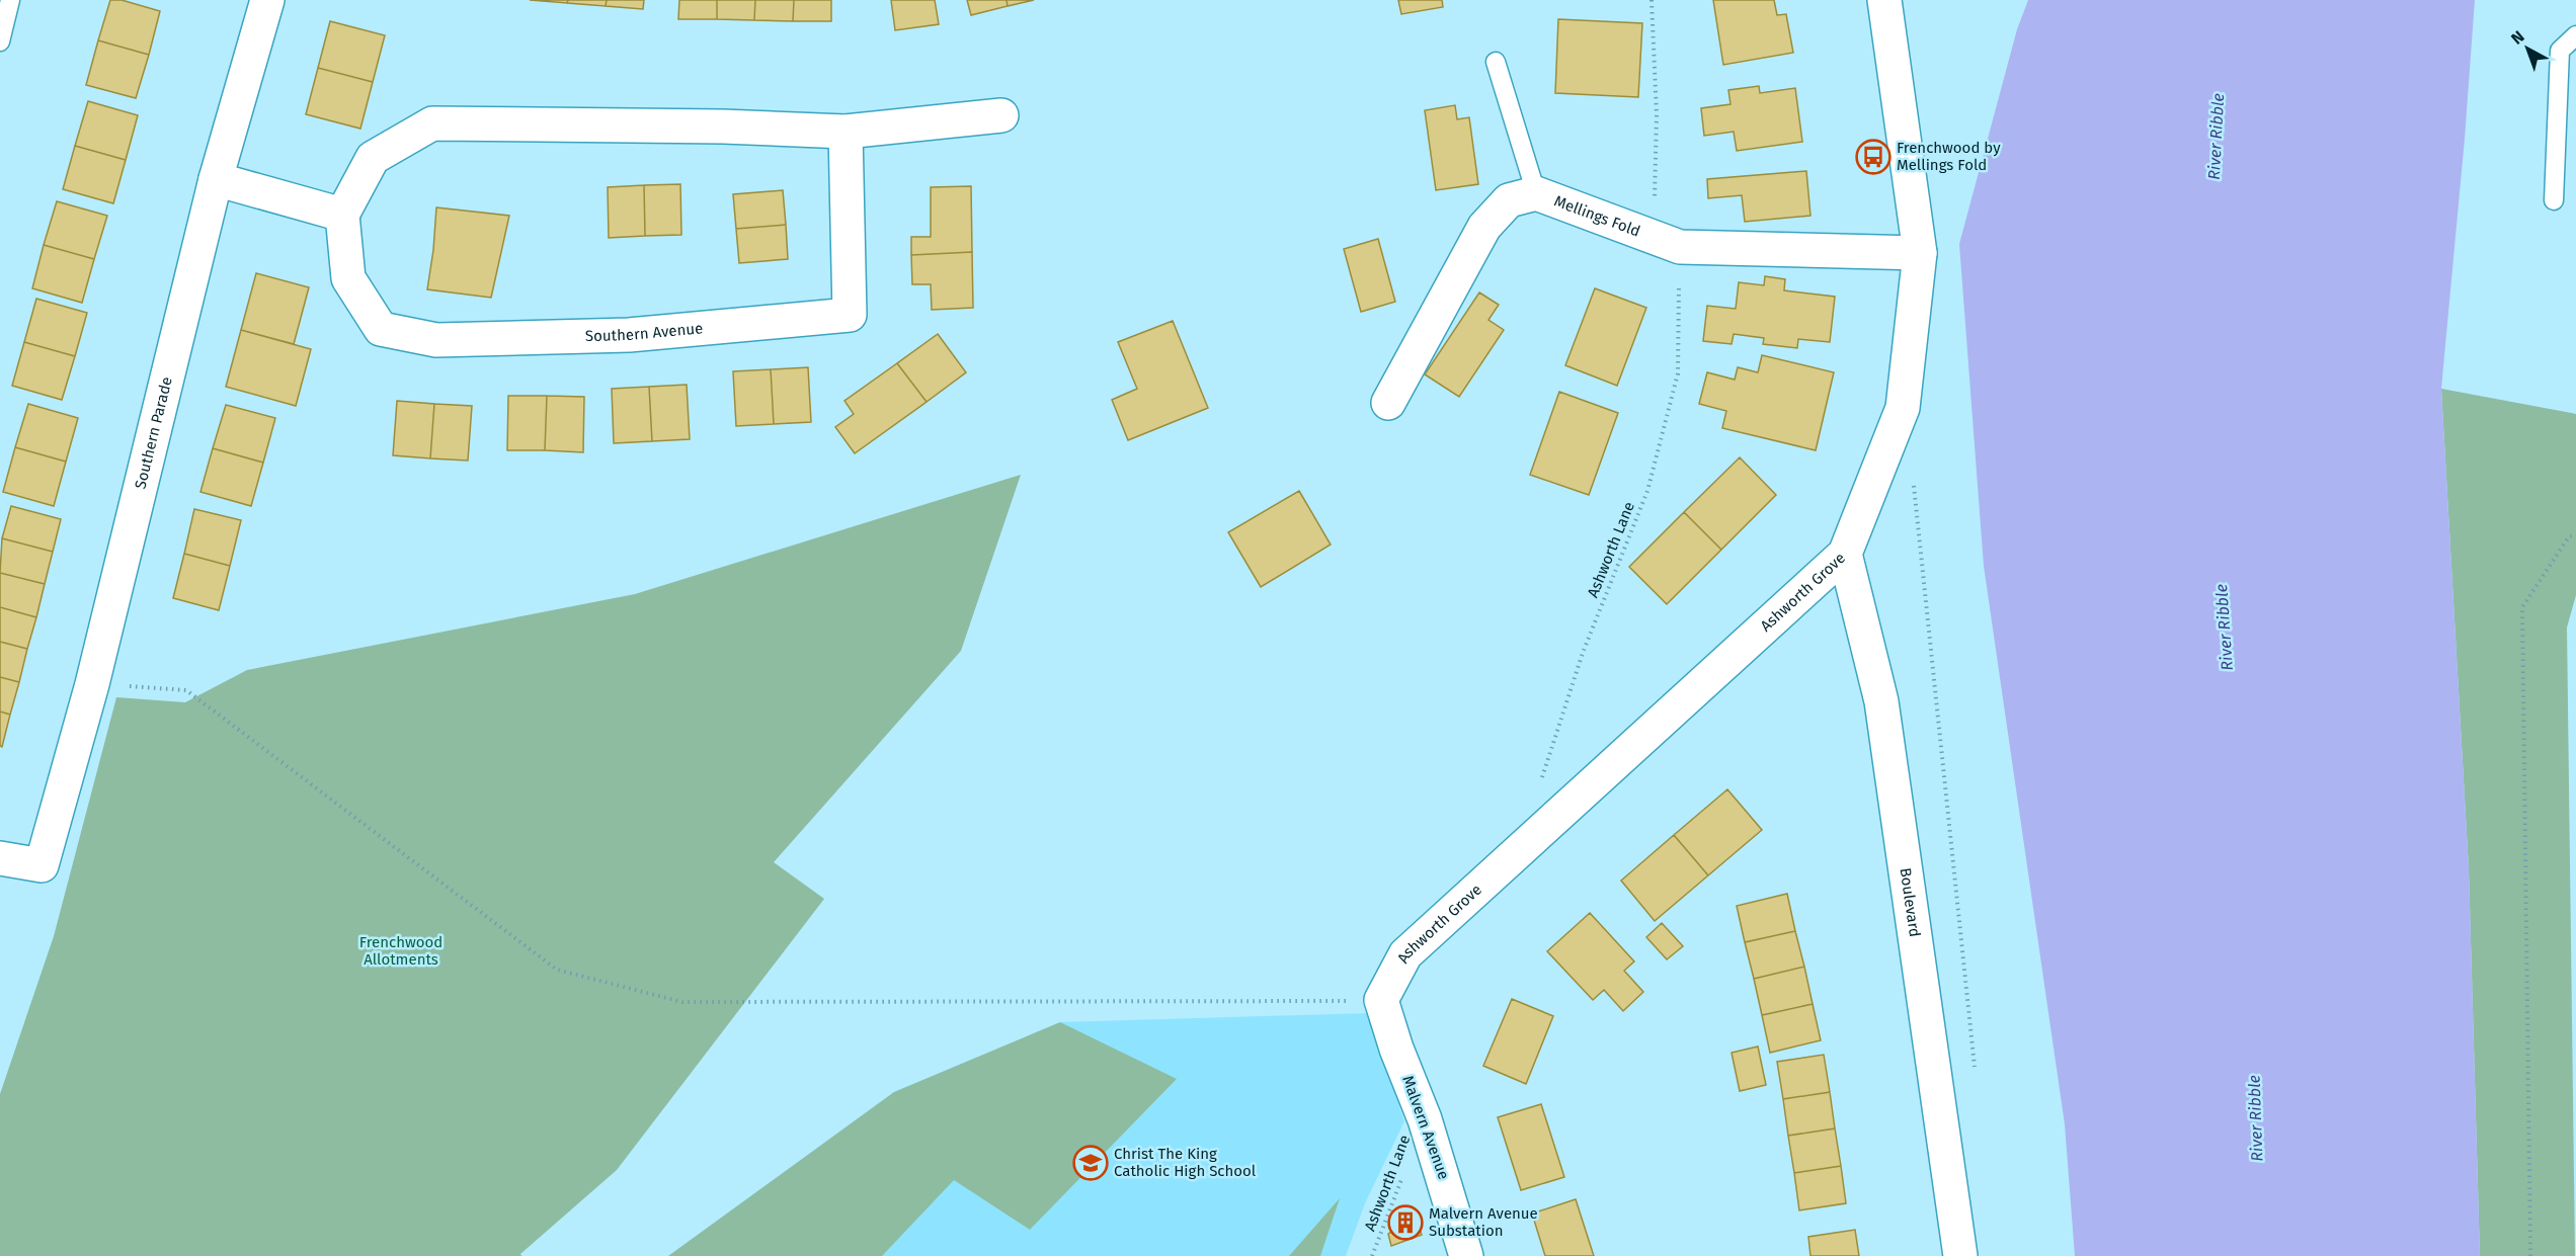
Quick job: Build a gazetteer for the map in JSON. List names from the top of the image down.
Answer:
{
  "streets": {
    "street": [
      "Mellings Fold",
      "Southern Avenue",
      "Southern Parade",
      "Ashworth Grove",
      "Boulevard",
      "Malvern Avenue"
    ],
    "path": ["Ashworth Lane"]
  },
  "crossings": [
    ["Mellings Fold", "Ashworth Lane"],
    ["Mellings Fold", "Ashworth Grove"],
    ["Ashworth Lane", "Malvern Avenue"],
    ["Ashworth Grove", "Boulevard"],
    ["Ashworth Grove", "Malvern Avenue"]
  ],
  "water": ["River Ribble"],
  "parks": ["Frenchwood Allotments"],
  "places": {
    "bus stop": ["Frenchwood by Mellings Fold"],
    "school or university": ["Christ The King Catholic High School"],
    "building": ["Malvern Avenue Substation"]
  },
  "north": "top left"
}
